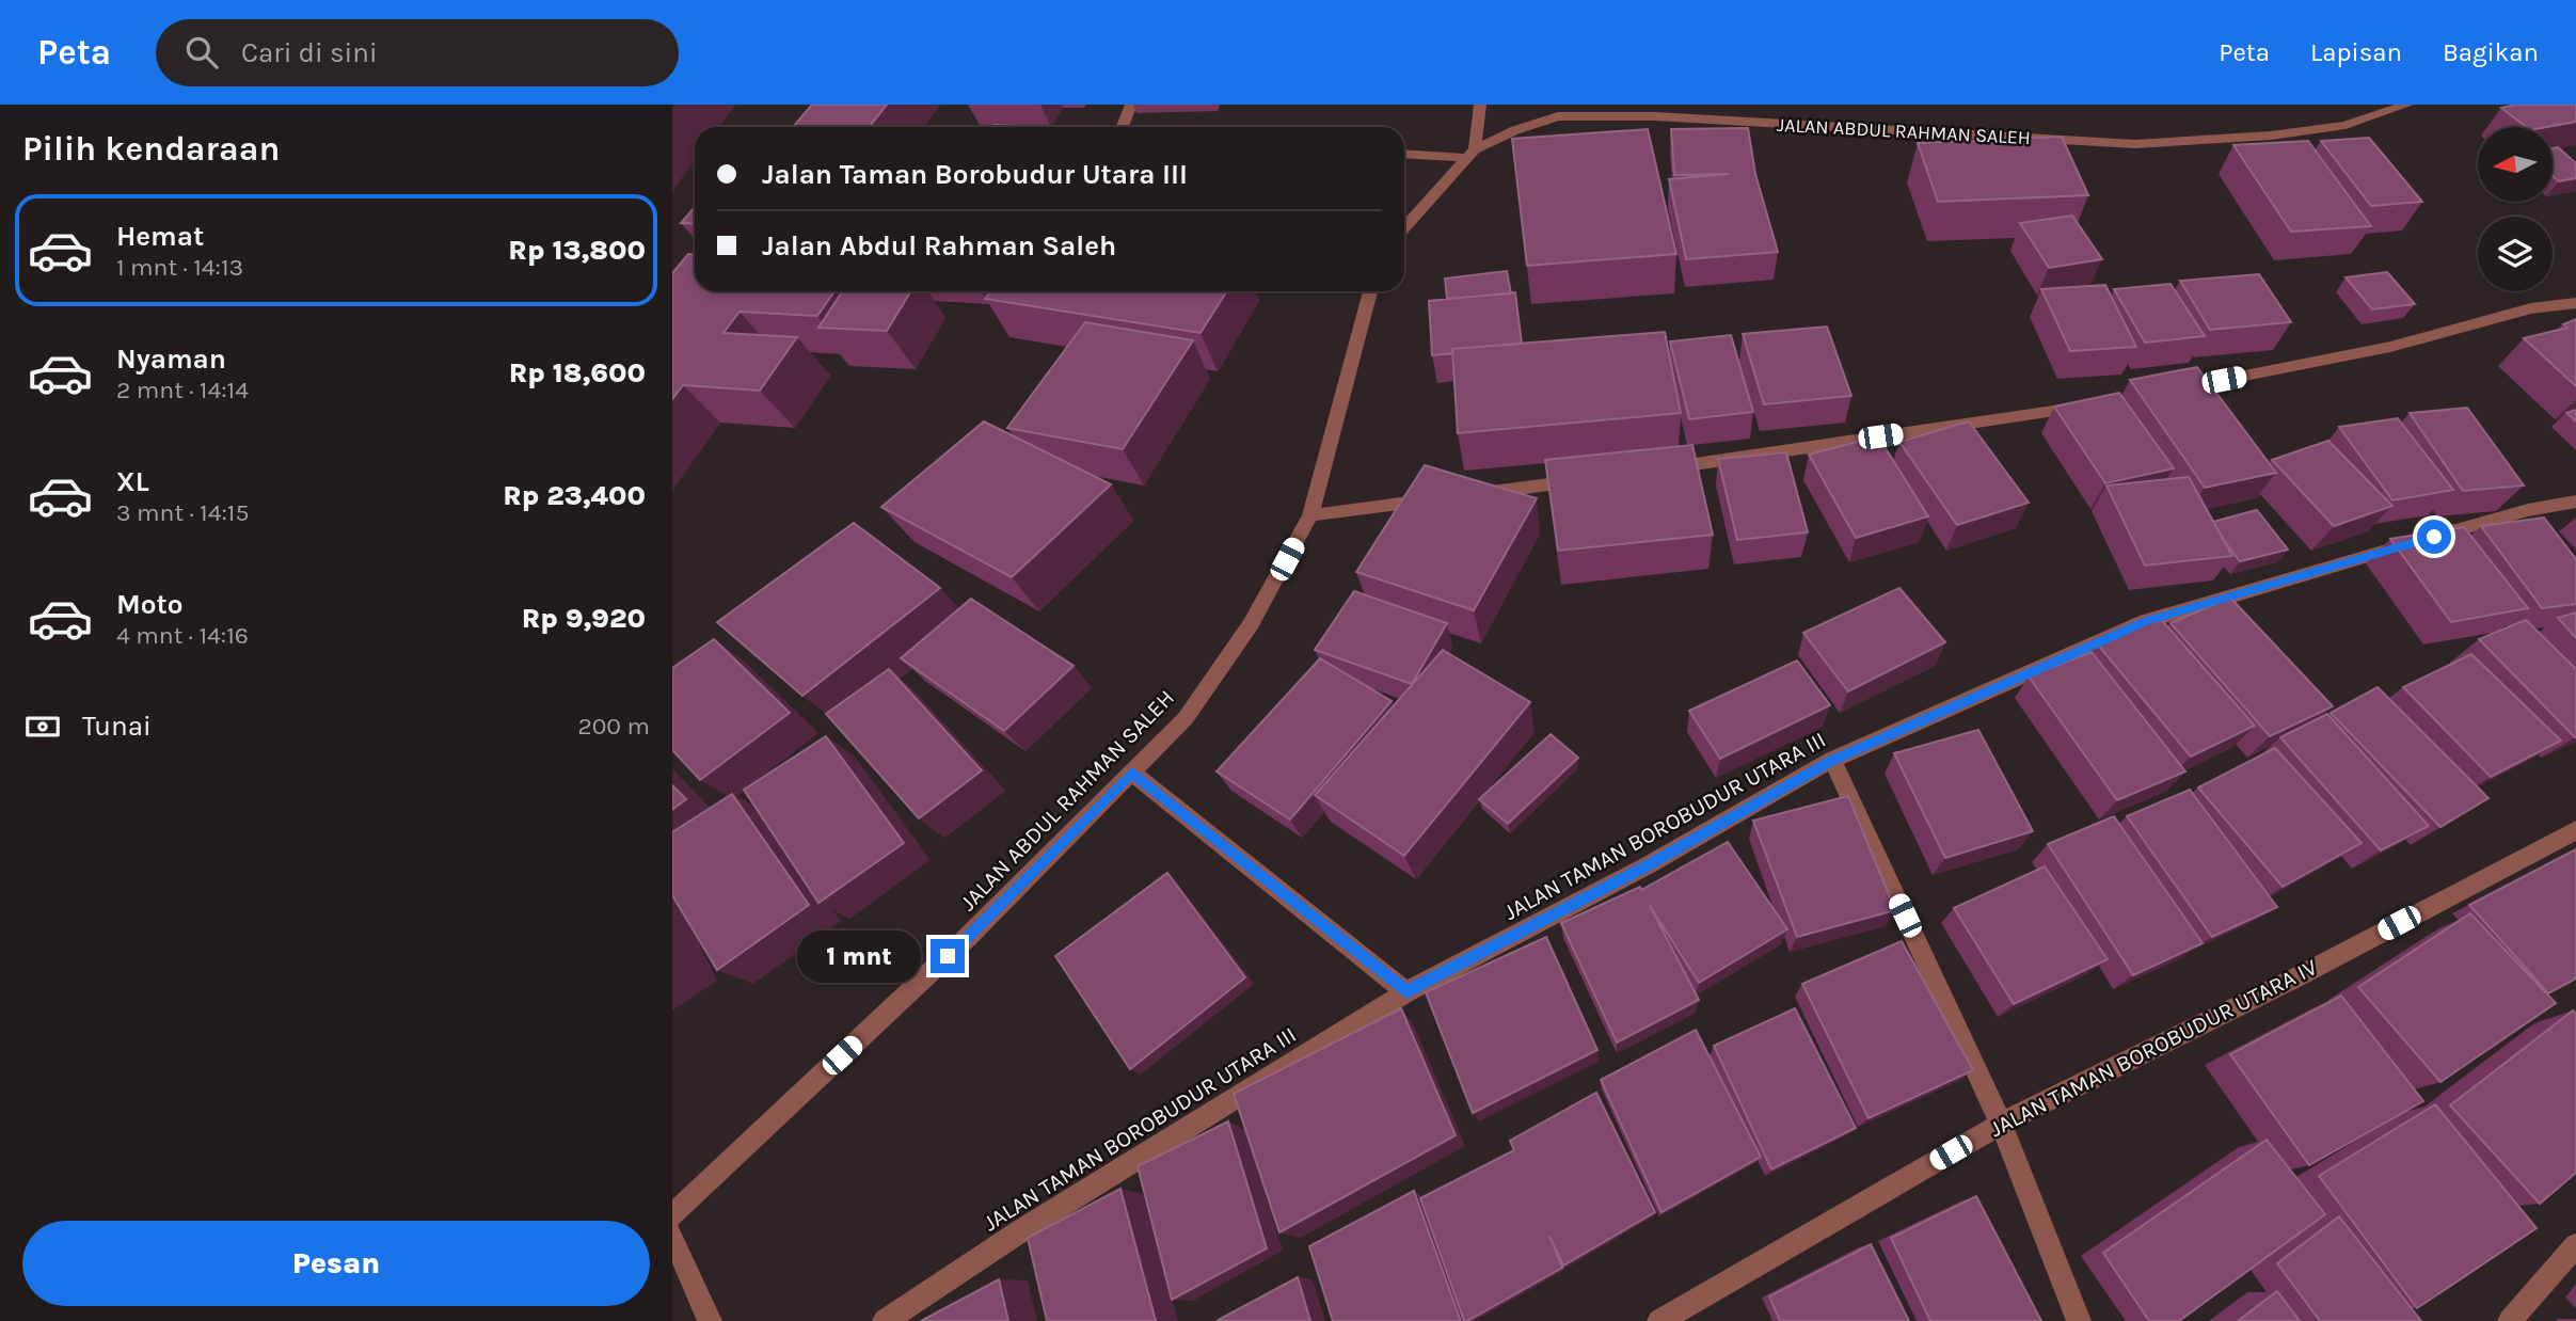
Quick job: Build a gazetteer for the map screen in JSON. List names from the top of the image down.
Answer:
{
  "streets": {
    "street": ["JALAN ABDUL RAHMAN SALEH", "JALAN TAMAN BOROBUDUR UTARA III", "JALAN TAMAN BOROBUDUR UTARA IV"]
  },
  "north": "left",
  "page": {
    "header": "Peta",
    "search": "Cari di sini",
    "nav": ["Peta", "Lapisan", "Bagikan"],
    "heading": "Pilih kendaraan",
    "banner": ["Jalan Taman Borobudur Utara III", "Jalan Abdul Rahman Saleh"],
    "list": [
      {
        "name": "Hemat",
        "note": "1 mnt · 14:13",
        "value": "Rp 13,800"
      },
      {
        "name": "Nyaman",
        "note": "2 mnt · 14:14",
        "value": "Rp 18,600"
      },
      {
        "name": "XL",
        "note": "3 mnt · 14:15",
        "value": "Rp 23,400"
      },
      {
        "name": "Moto",
        "note": "4 mnt · 14:16",
        "value": "Rp 9,920"
      }
    ],
    "pay": ["Tunai", "200 m"],
    "bubble": "1 mnt",
    "buttons": "Pesan"
  }
}
